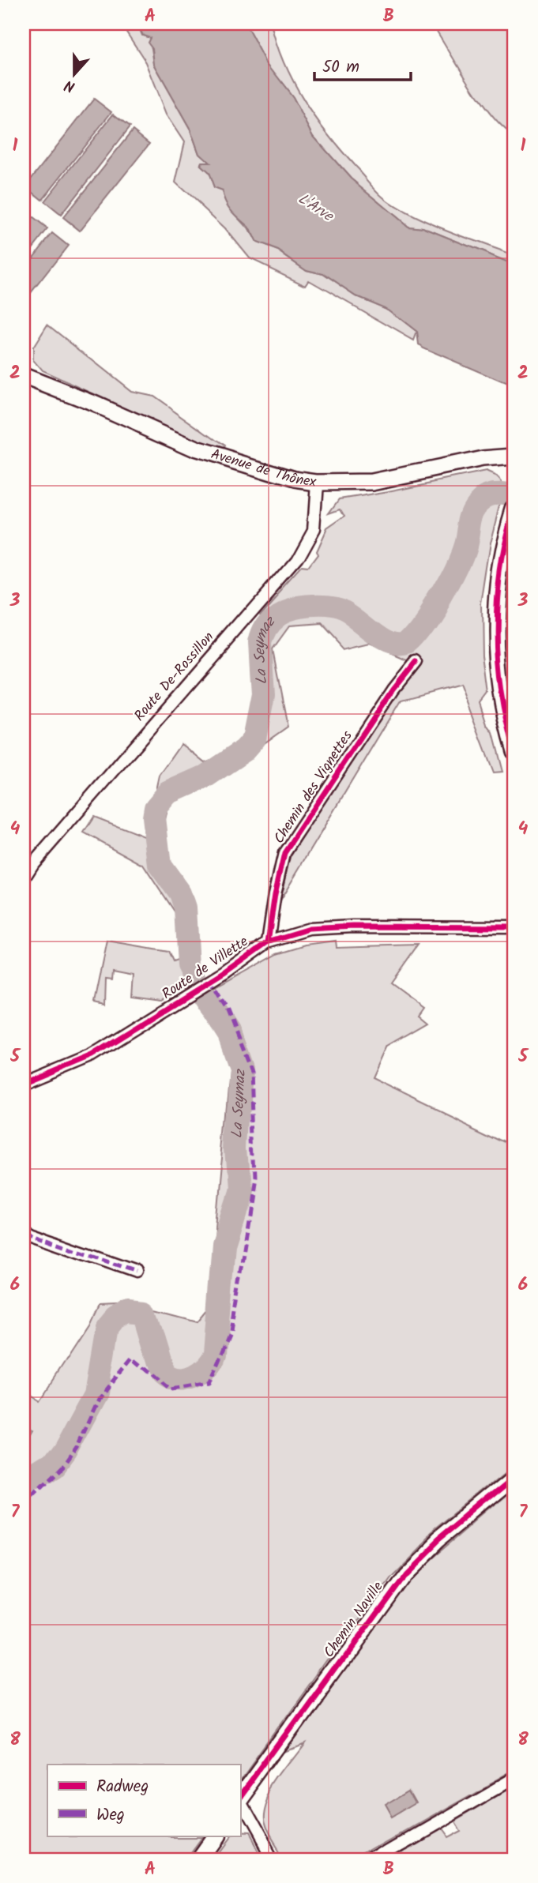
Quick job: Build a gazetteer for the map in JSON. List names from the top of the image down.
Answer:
{
  "streets": {
    "main road": ["Avenue de Thônex"],
    "street": [
      "Route De-Rossillon",
      "Chemin des Vignettes",
      "Route de Villette",
      "Chemin Naville"
    ]
  },
  "crossings": [
    ["Avenue de Thônex", "Route De-Rossillon"],
    ["Chemin des Vignettes", "Route de Villette"]
  ],
  "water": ["L'Arve", "La Seymaz"],
  "legend": ["Radweg", "Weg"],
  "scale_bar": "50 m",
  "north": "bottom",
  "grid": {
    "columns": ["A", "B"],
    "rows": [
      "1",
      "2",
      "3",
      "4",
      "5",
      "6",
      "7",
      "8"
    ]
  }
}
